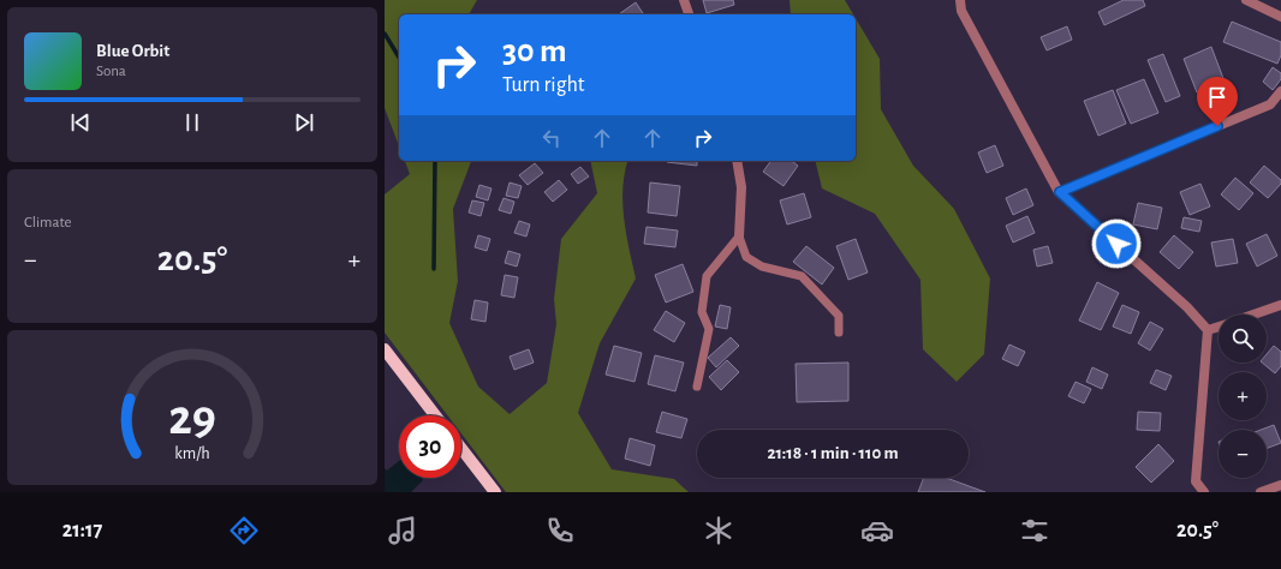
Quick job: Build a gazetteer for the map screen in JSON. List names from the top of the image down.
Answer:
{
  "page": {
    "turn": ["30 m", "Turn right"],
    "song": ["Blue Orbit", "Sona"],
    "tile": "Climate",
    "heat": ["−", "20.5°", "+"],
    "map_buttons": ["+", "−"],
    "limit": "30",
    "trip": "21:18 · 1 min · 110 m",
    "tabs": ["21:17", "20.5°"],
    "gauge": ["29", "km/h"]
  }
}
